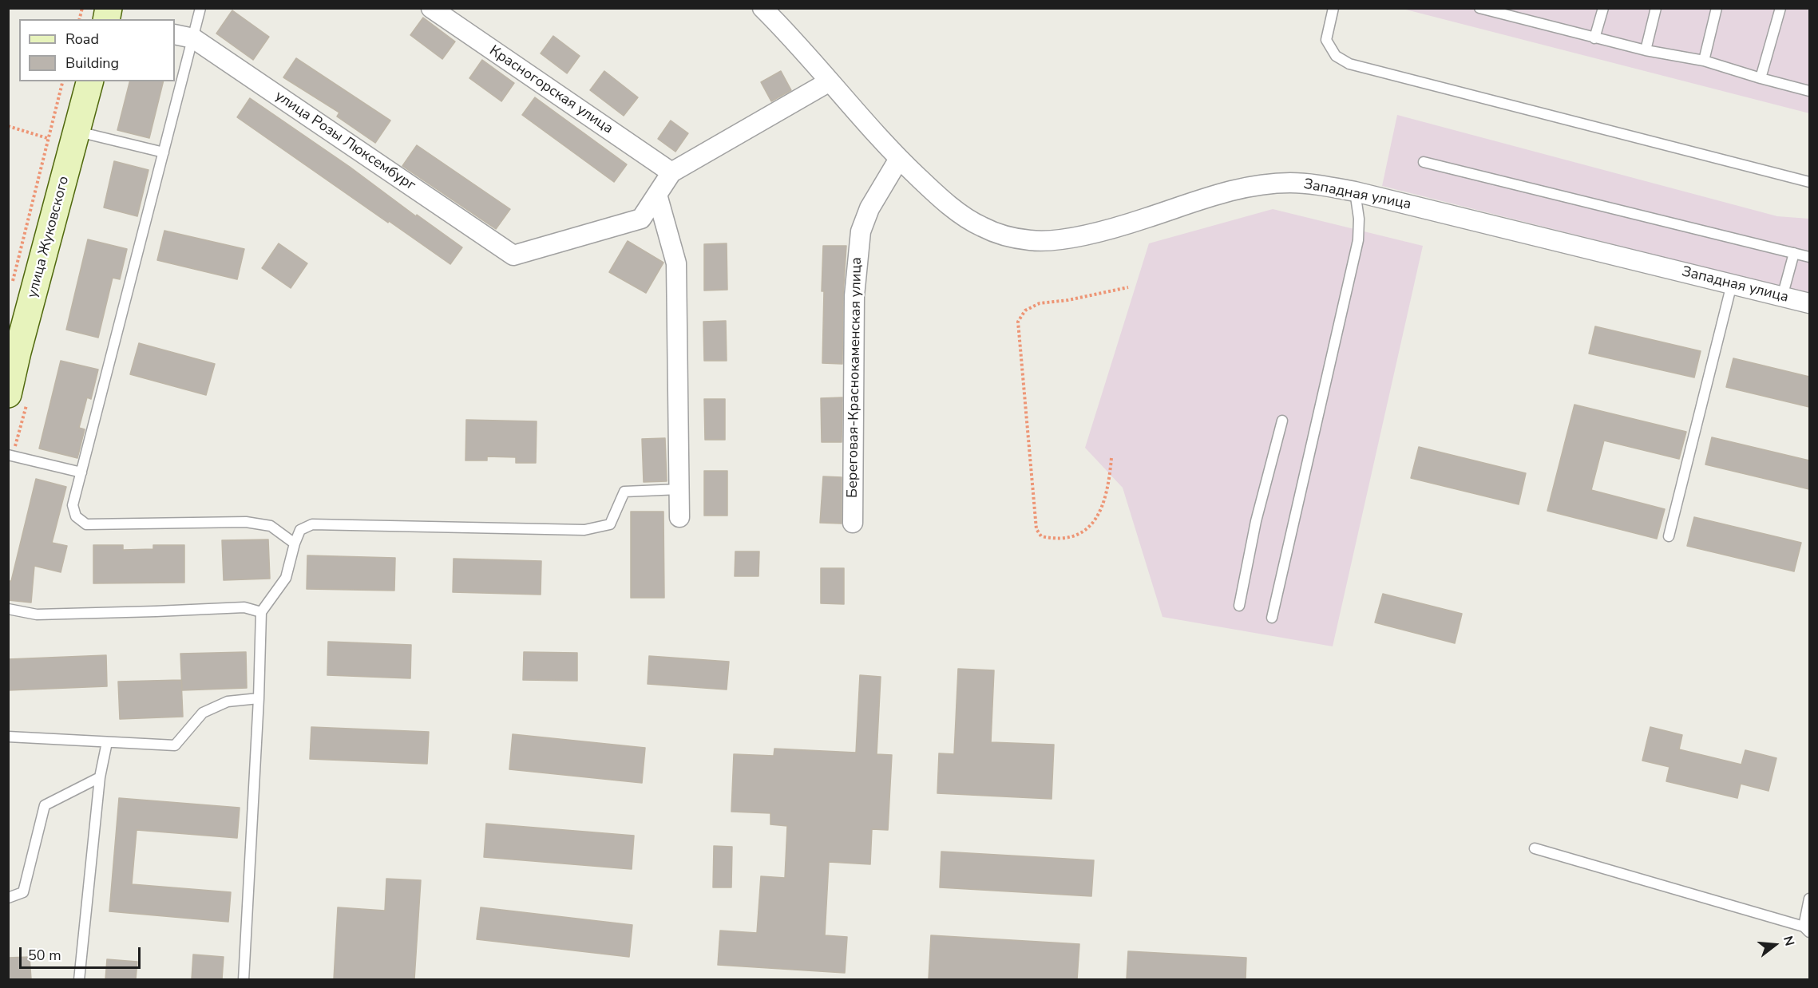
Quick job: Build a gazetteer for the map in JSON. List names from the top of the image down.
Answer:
{
  "streets": {
    "street": [
      "Красногорская улица",
      "улица Розы Люксембург",
      "Западная улица",
      "улица Жуковского",
      "Береговая-Краснокаменская улица"
    ]
  },
  "crossings": [
    ["Западная улица", "Береговая-Краснокаменская улица"]
  ],
  "legend": ["Road", "Building"],
  "scale_bar": "50 m",
  "north": "right"
}
